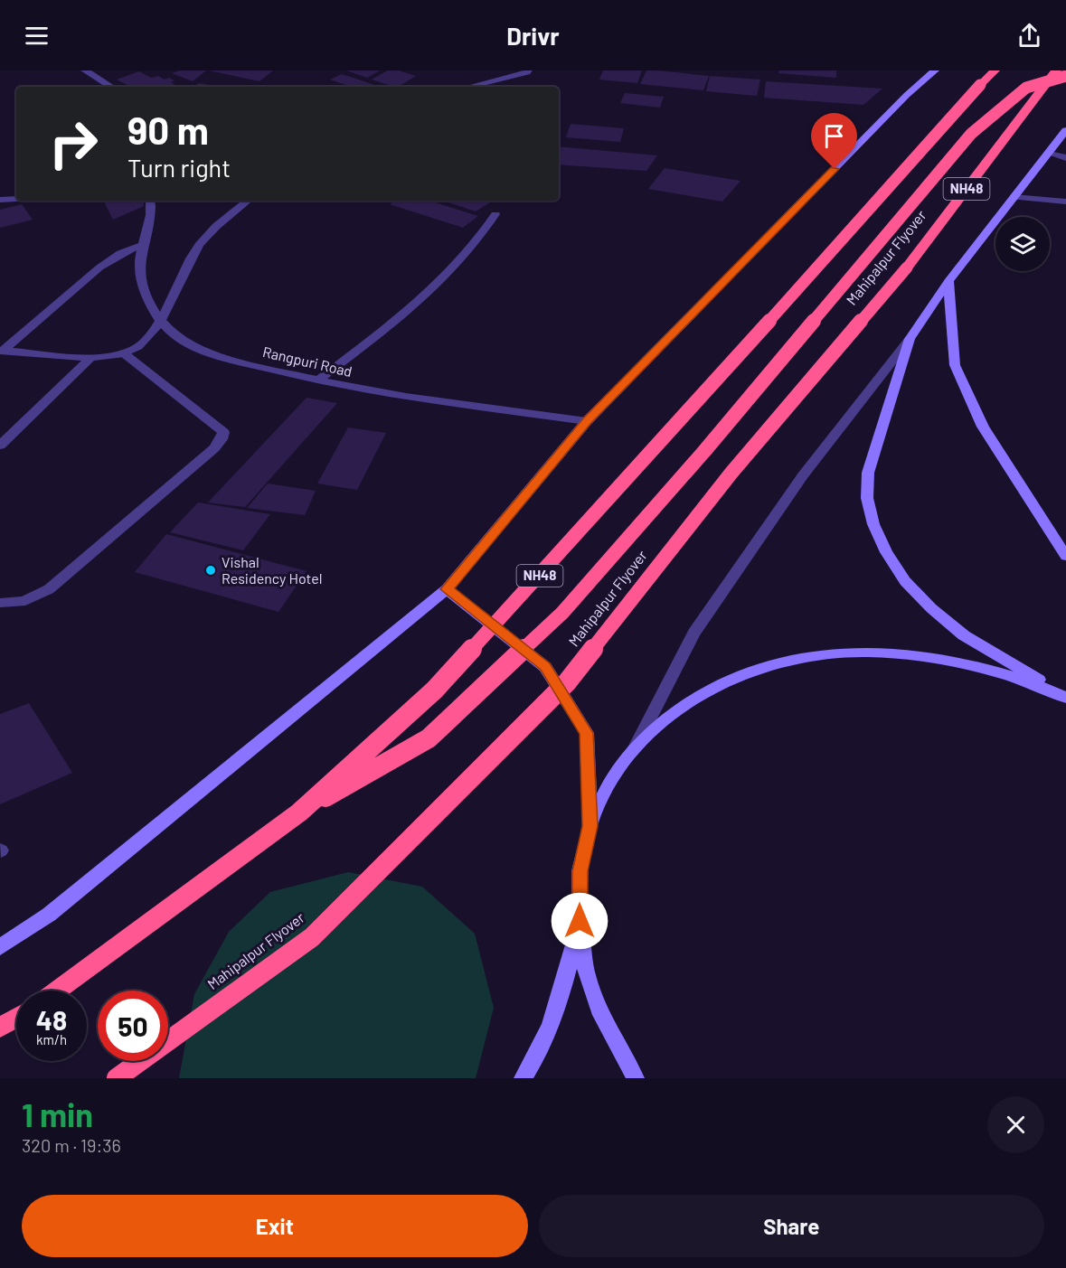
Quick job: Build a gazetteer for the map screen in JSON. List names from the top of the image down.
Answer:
{
  "streets": {
    "highway": ["NH48", "Mahipalpur Flyover"],
    "street": ["Rangpuri Road"]
  },
  "places": ["Vishal Residency Hotel"],
  "page": {
    "header": "Drivr",
    "turn": ["90 m", "Turn right"],
    "speed": "48 km/h",
    "limit": "50",
    "heading": ["1 min", "320 m · 19:36"],
    "buttons": ["Exit", "Share"]
  }
}
